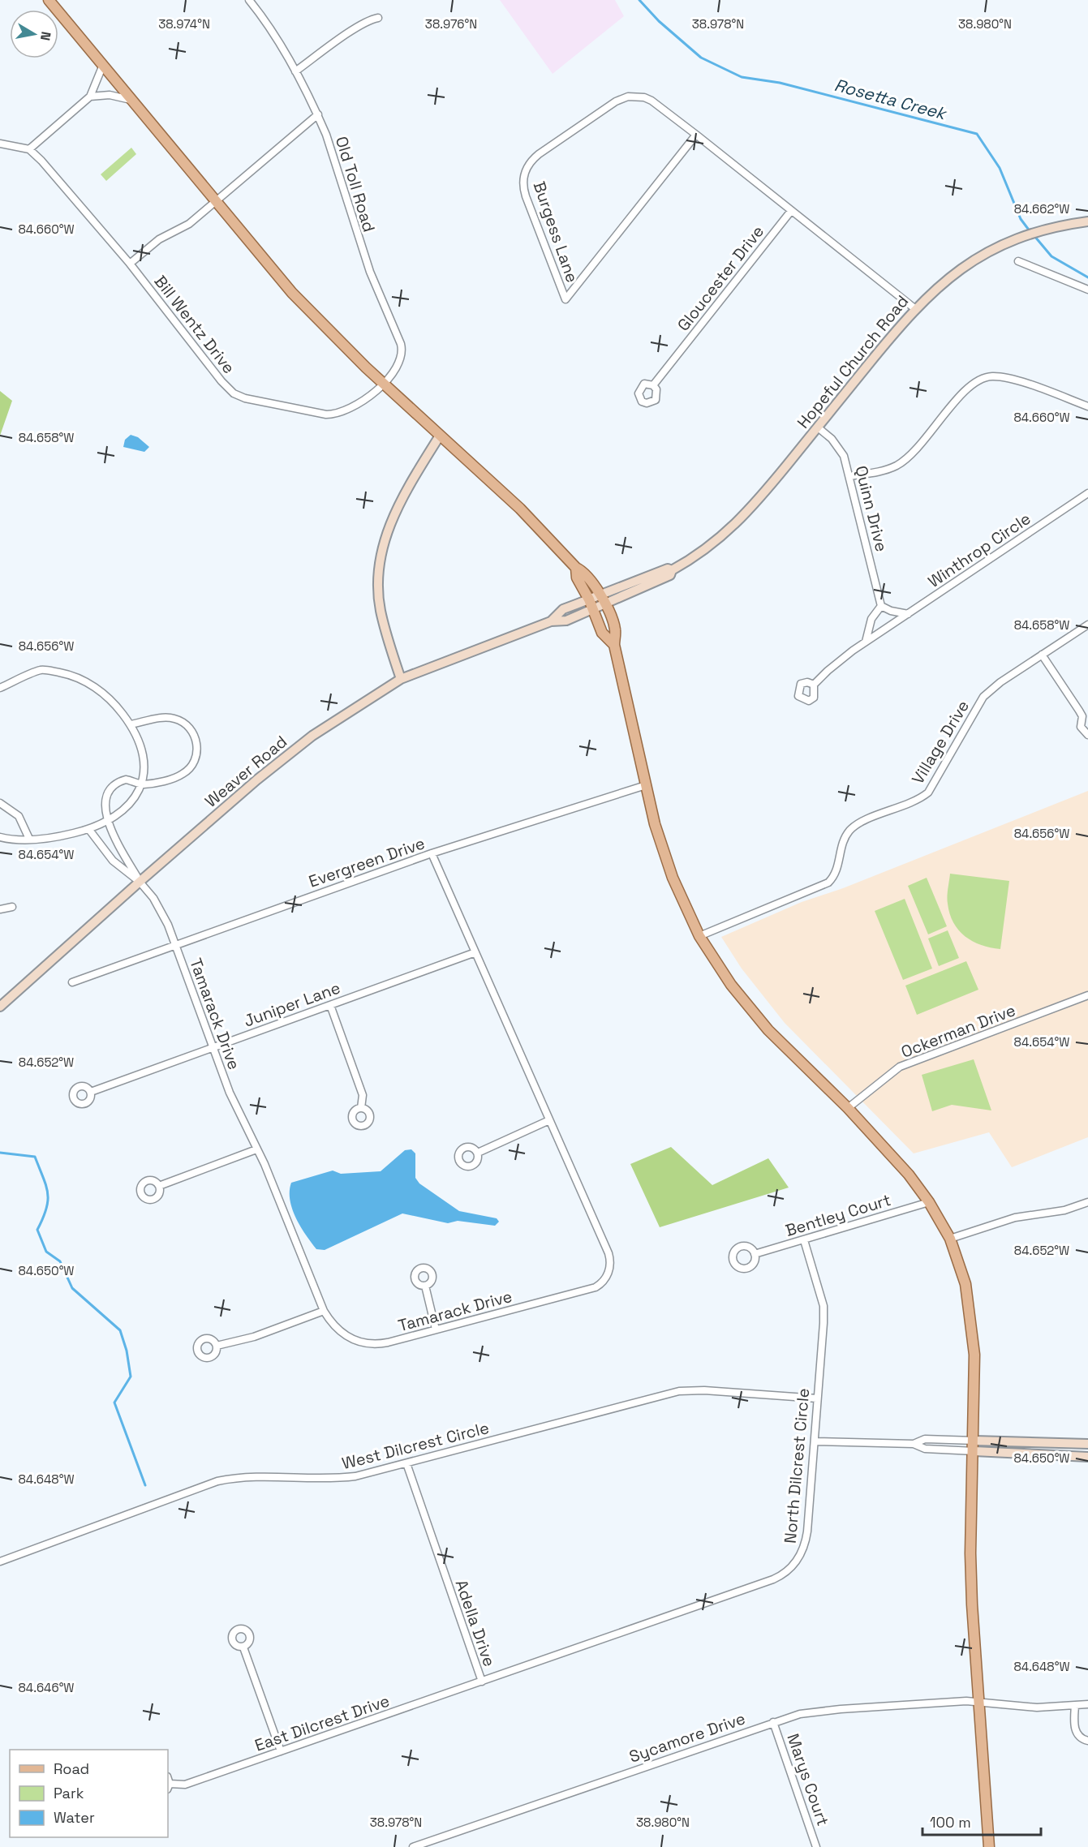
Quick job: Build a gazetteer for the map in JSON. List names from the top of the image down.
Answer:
{
  "streets": {
    "main road": ["Hopeful Church Road", "Weaver Road"],
    "street": [
      "Old Toll Road",
      "Burgess Lane",
      "Gloucester Drive",
      "Bill Wentz Drive",
      "Quinn Drive",
      "Winthrop Circle",
      "Village Drive",
      "Evergreen Drive",
      "Juniper Lane",
      "Tamarack Drive",
      "Ockerman Drive",
      "Bentley Court",
      "West Dilcrest Circle",
      "North Dilcrest Circle",
      "Adella Drive",
      "East Dilcrest Drive",
      "Sycamore Drive",
      "Marys Court"
    ]
  },
  "crossings": [
    ["Old Toll Road", "Bill Wentz Drive"],
    ["Burgess Lane", "Gloucester Drive"],
    ["Burgess Lane", "Hopeful Church Road"],
    ["Hopeful Church Road", "Quinn Drive"],
    ["Hopeful Church Road", "Weaver Road"],
    ["Weaver Road", "Tamarack Drive"],
    ["Evergreen Drive", "Tamarack Drive"],
    ["Juniper Lane", "Tamarack Drive"],
    ["Bentley Court", "North Dilcrest Circle"],
    ["West Dilcrest Circle", "North Dilcrest Circle"],
    ["West Dilcrest Circle", "Adella Drive"],
    ["North Dilcrest Circle", "Adella Drive"],
    ["North Dilcrest Circle", "East Dilcrest Drive"],
    ["Adella Drive", "East Dilcrest Drive"],
    ["Sycamore Drive", "Marys Court"]
  ],
  "water": ["Rosetta Creek"],
  "legend": ["Road", "Park", "Water"],
  "scale_bar": "100 m",
  "north": "right",
  "coordinates": [
    "38.974°N",
    "38.976°N",
    "38.978°N",
    "38.980°N",
    "84.662°W",
    "84.660°W",
    "84.658°W",
    "84.656°W",
    "84.654°W",
    "84.652°W",
    "84.650°W",
    "84.648°W",
    "84.646°W"
  ]
}
